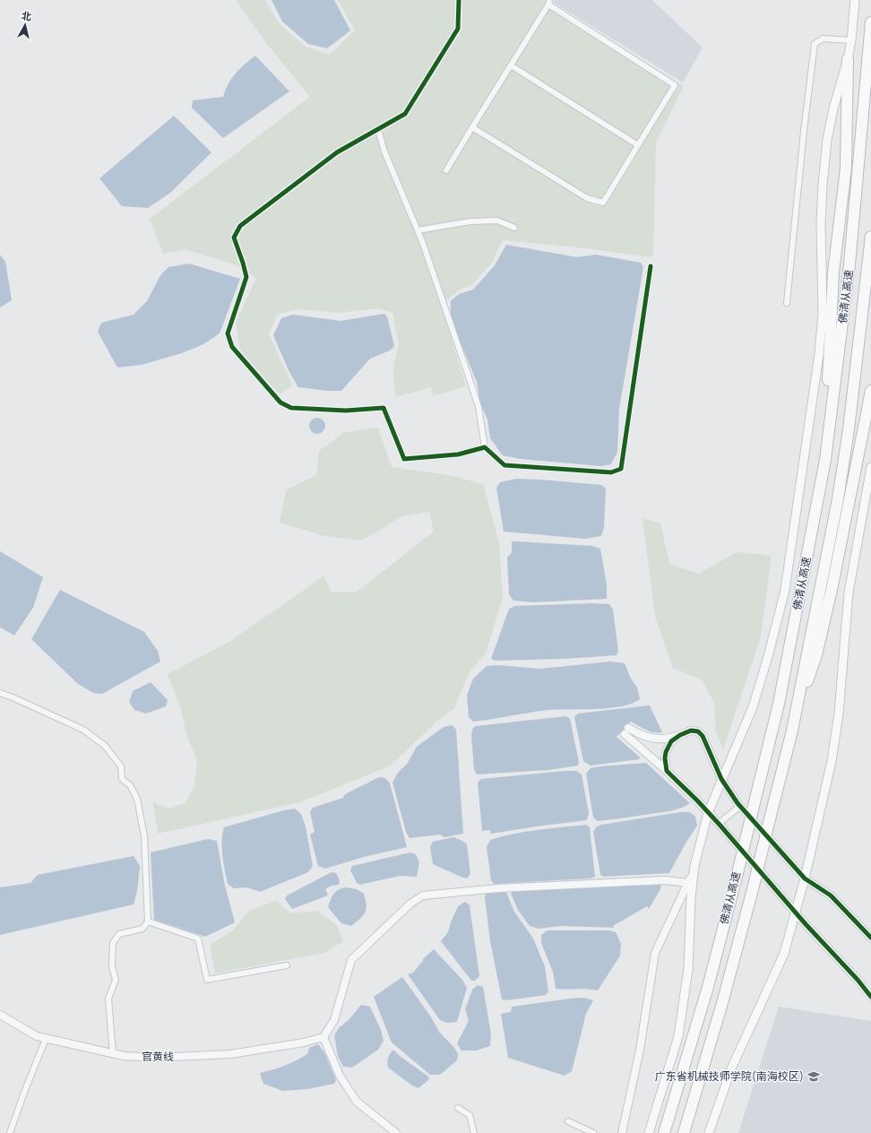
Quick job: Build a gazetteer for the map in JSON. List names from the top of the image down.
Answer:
{
  "streets": {
    "highway": ["佛清从高速"],
    "street": ["官黄线"]
  },
  "places": {
    "school or university": ["广东省机械技师学院(南海校区)"]
  },
  "north": "top"
}
